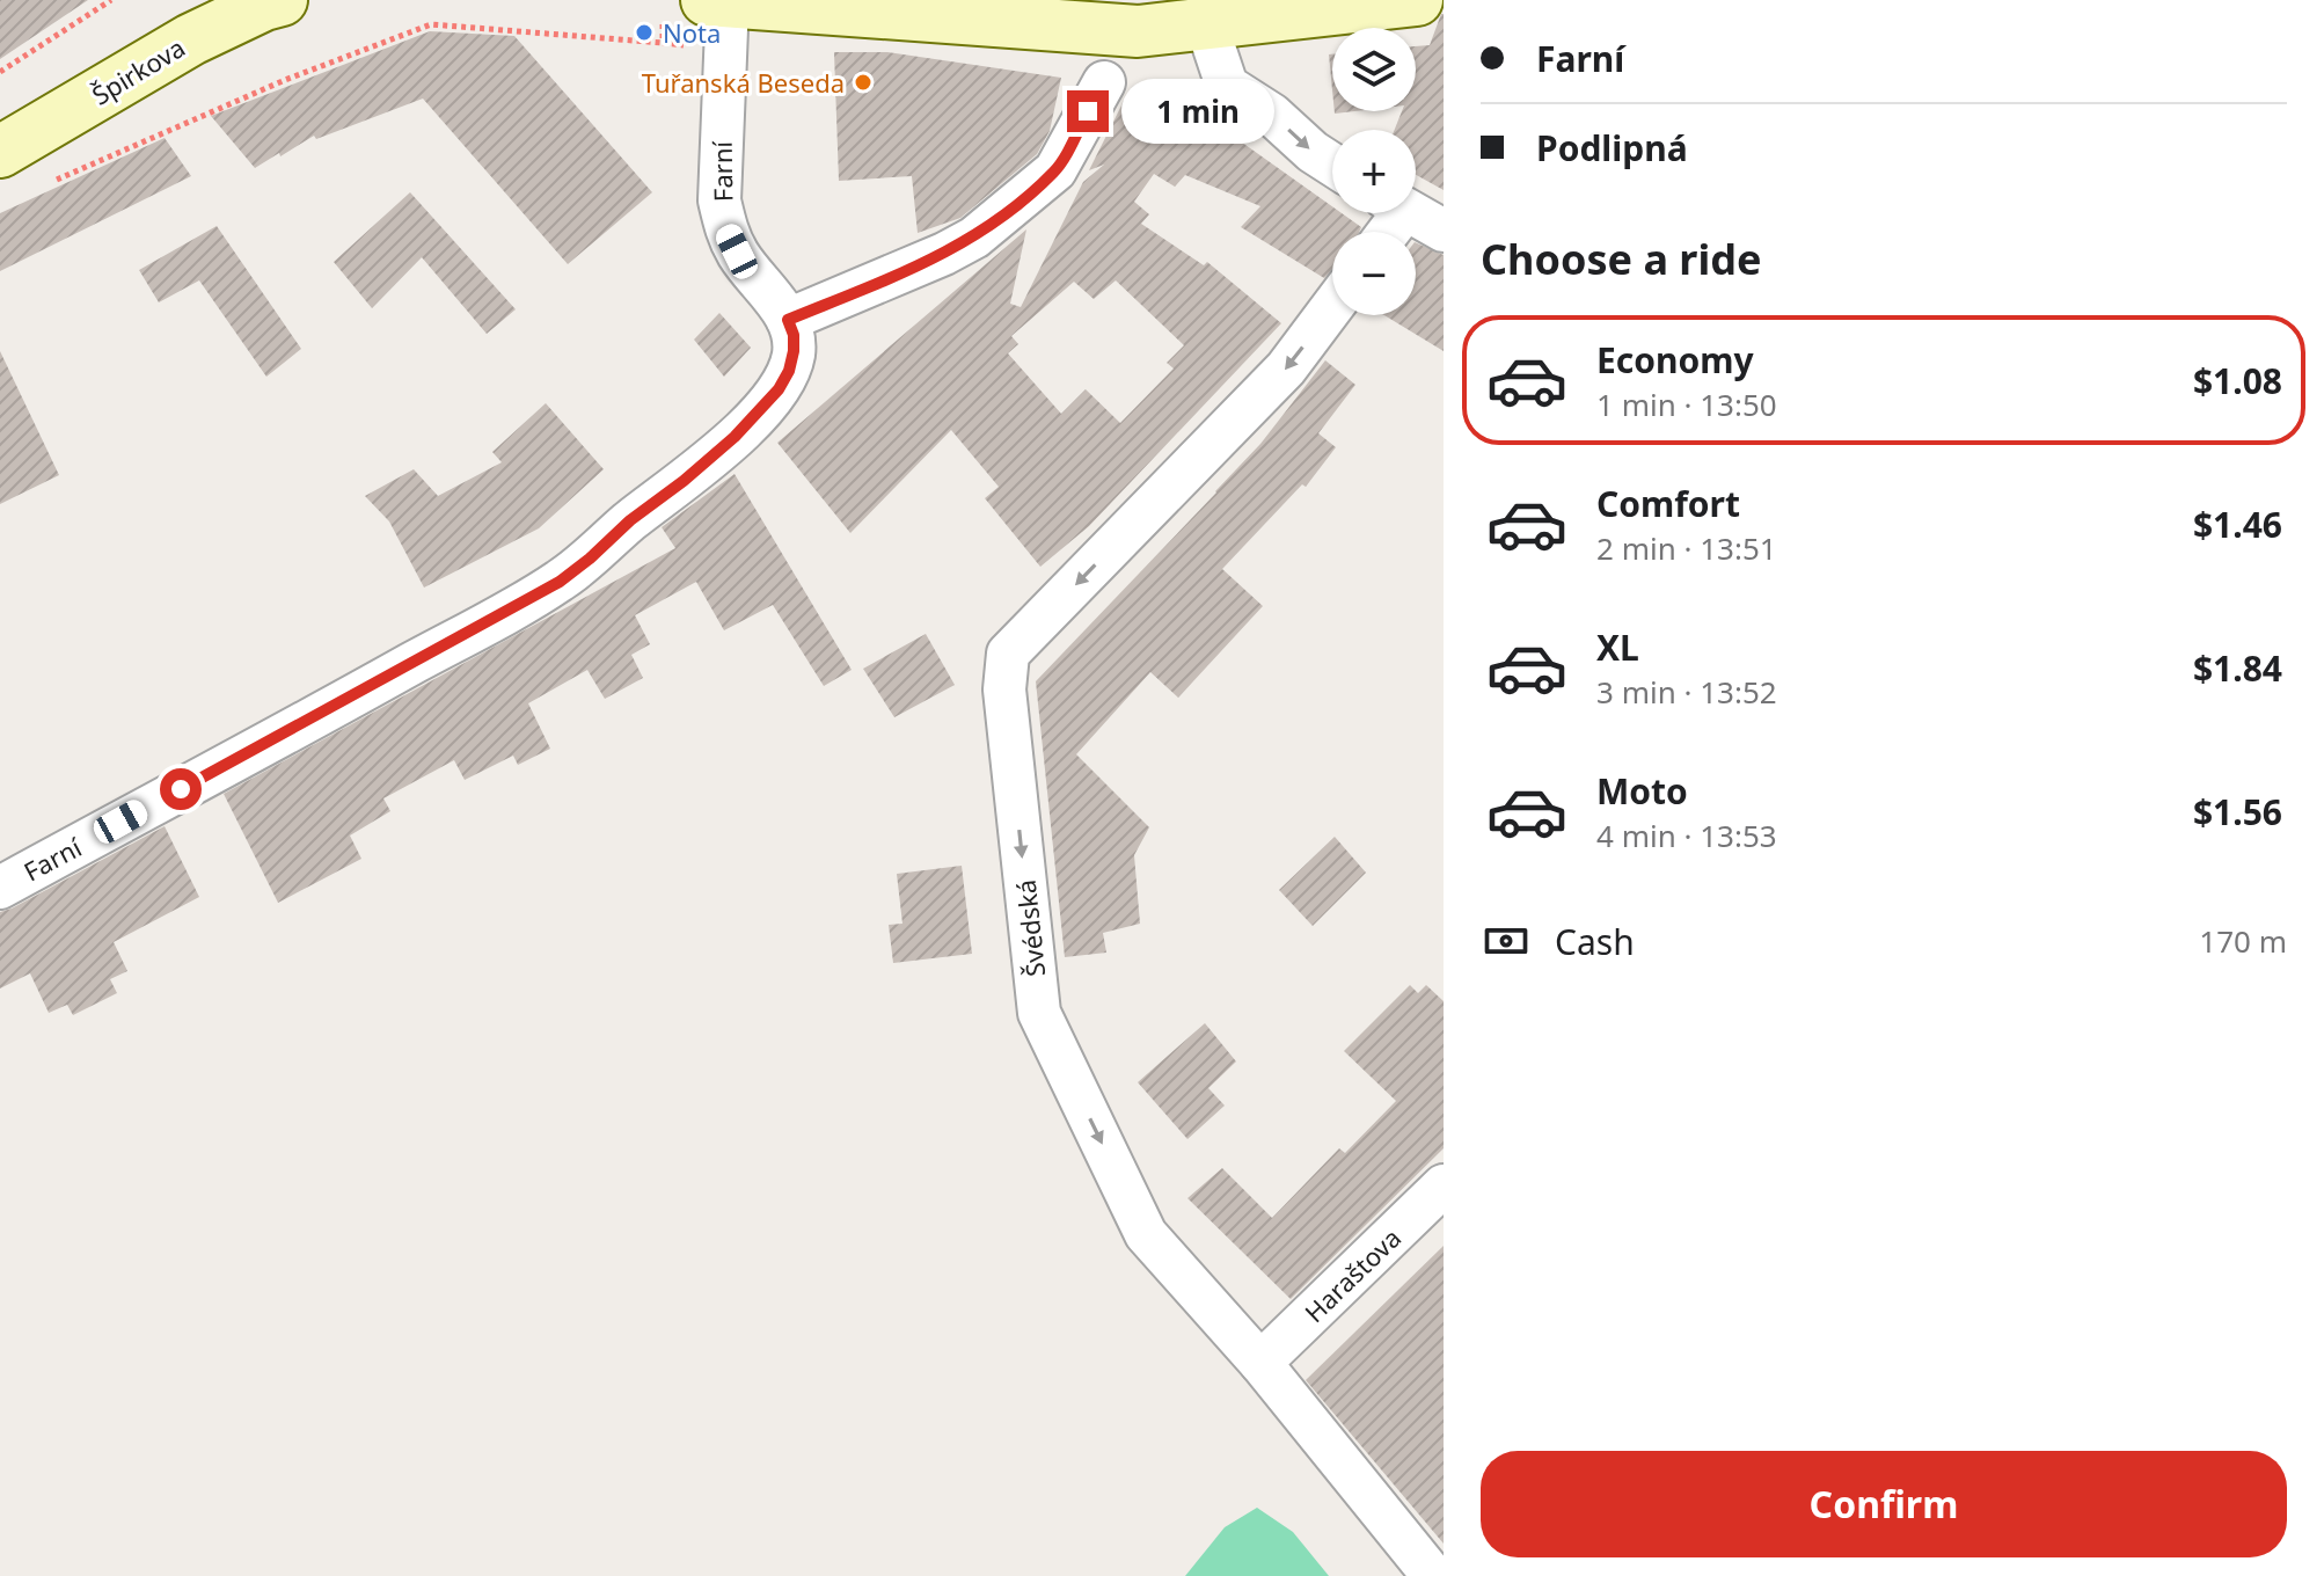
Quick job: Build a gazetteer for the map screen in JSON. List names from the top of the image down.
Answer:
{
  "streets": {
    "main road": ["Špirkova"],
    "street": ["Farní", "Švédská", "Haraštova"]
  },
  "crossings": [
    ["Švédská", "Haraštova"]
  ],
  "one_way": ["Švédská"],
  "places": ["Nota", "Tuřanská Beseda"],
  "page": {
    "banner": ["Farní", "Podlipná"],
    "map_buttons": ["+", "−"],
    "bubble": "1 min",
    "heading": "Choose a ride",
    "list": [
      {
        "name": "Economy",
        "note": "1 min · 13:50",
        "value": "$1.08"
      },
      {
        "name": "Comfort",
        "note": "2 min · 13:51",
        "value": "$1.46"
      },
      {
        "name": "XL",
        "note": "3 min · 13:52",
        "value": "$1.84"
      },
      {
        "name": "Moto",
        "note": "4 min · 13:53",
        "value": "$1.56"
      }
    ],
    "pay": ["Cash", "170 m"],
    "buttons": "Confirm"
  }
}
